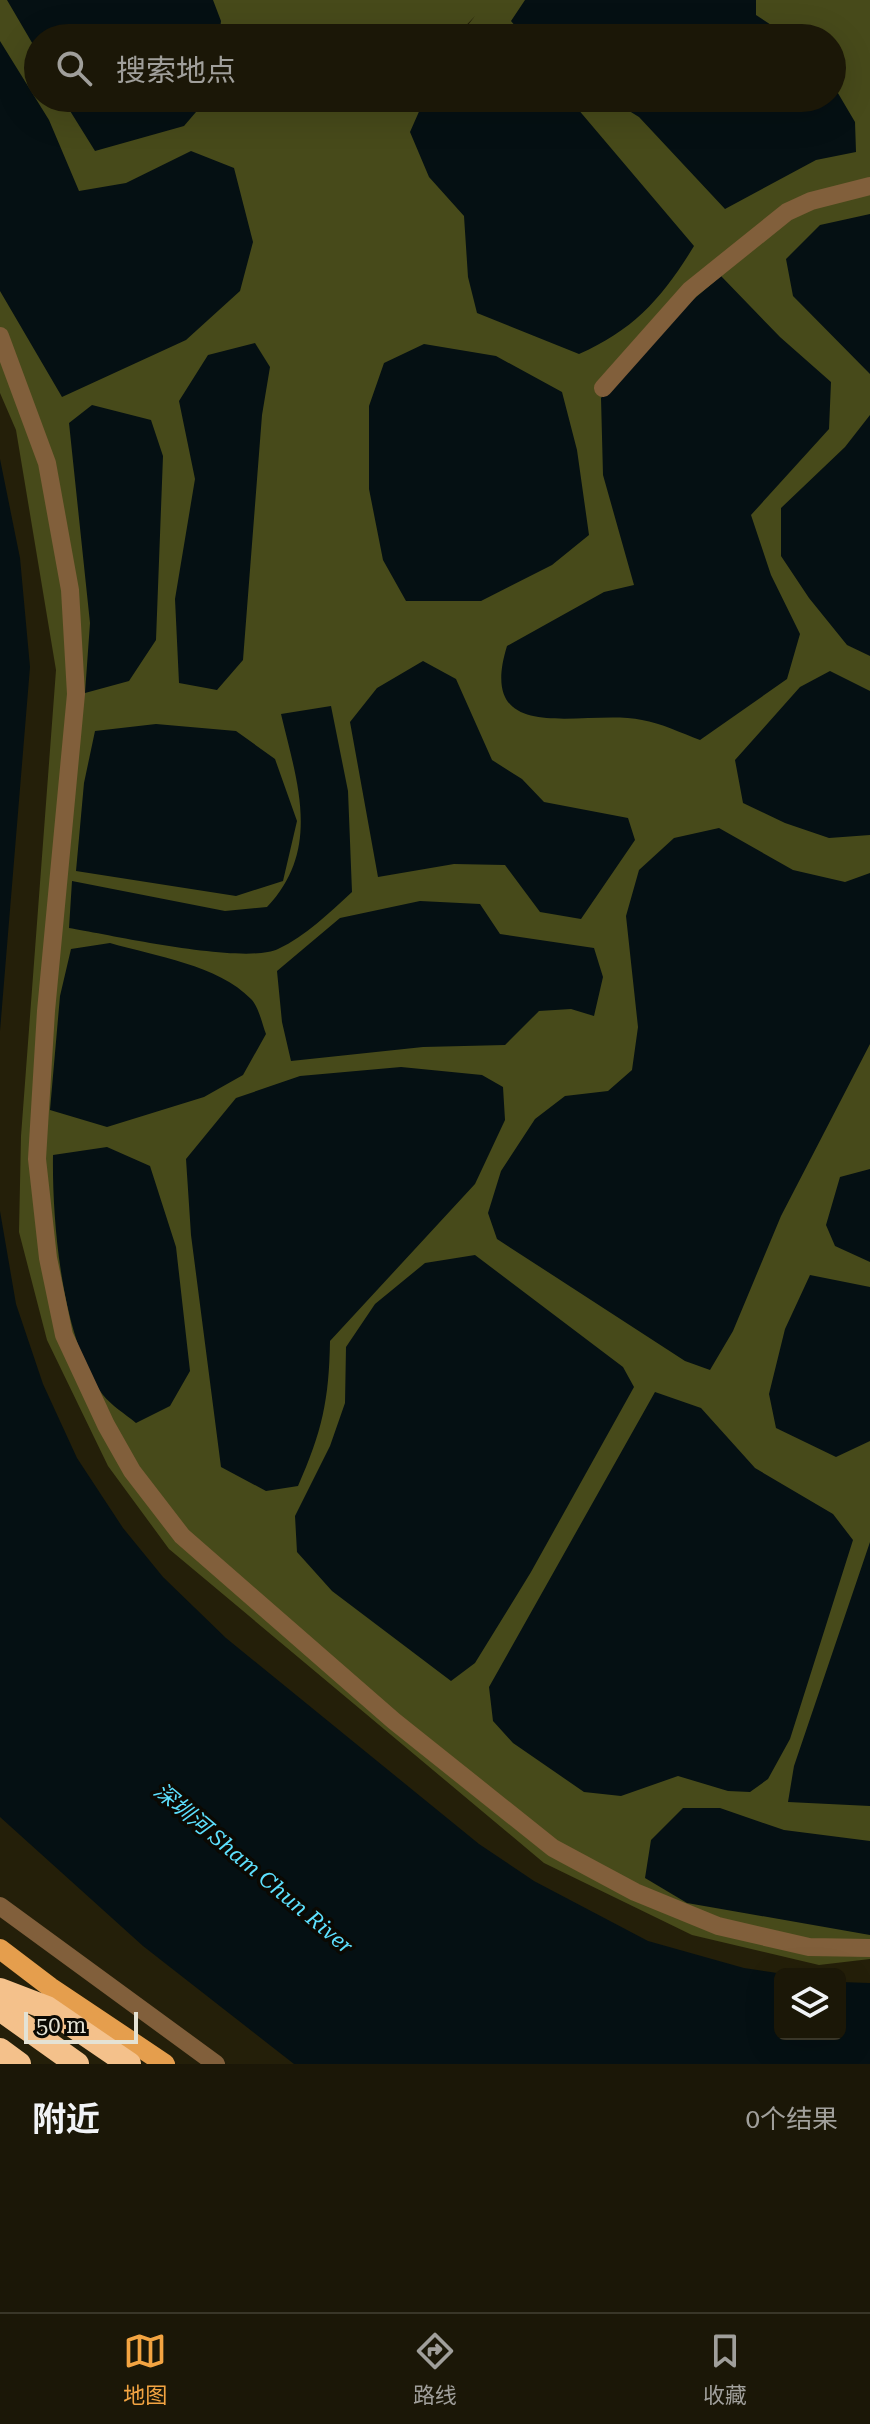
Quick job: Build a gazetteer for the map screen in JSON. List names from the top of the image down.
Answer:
{
  "water": ["深圳河 Sham Chun River"],
  "scale_bar": "50 m",
  "page": {
    "search": "搜索地点",
    "scale": "50 m",
    "heading": ["附近", "0个结果"],
    "nav": ["地图", "路线", "收藏"]
  }
}
